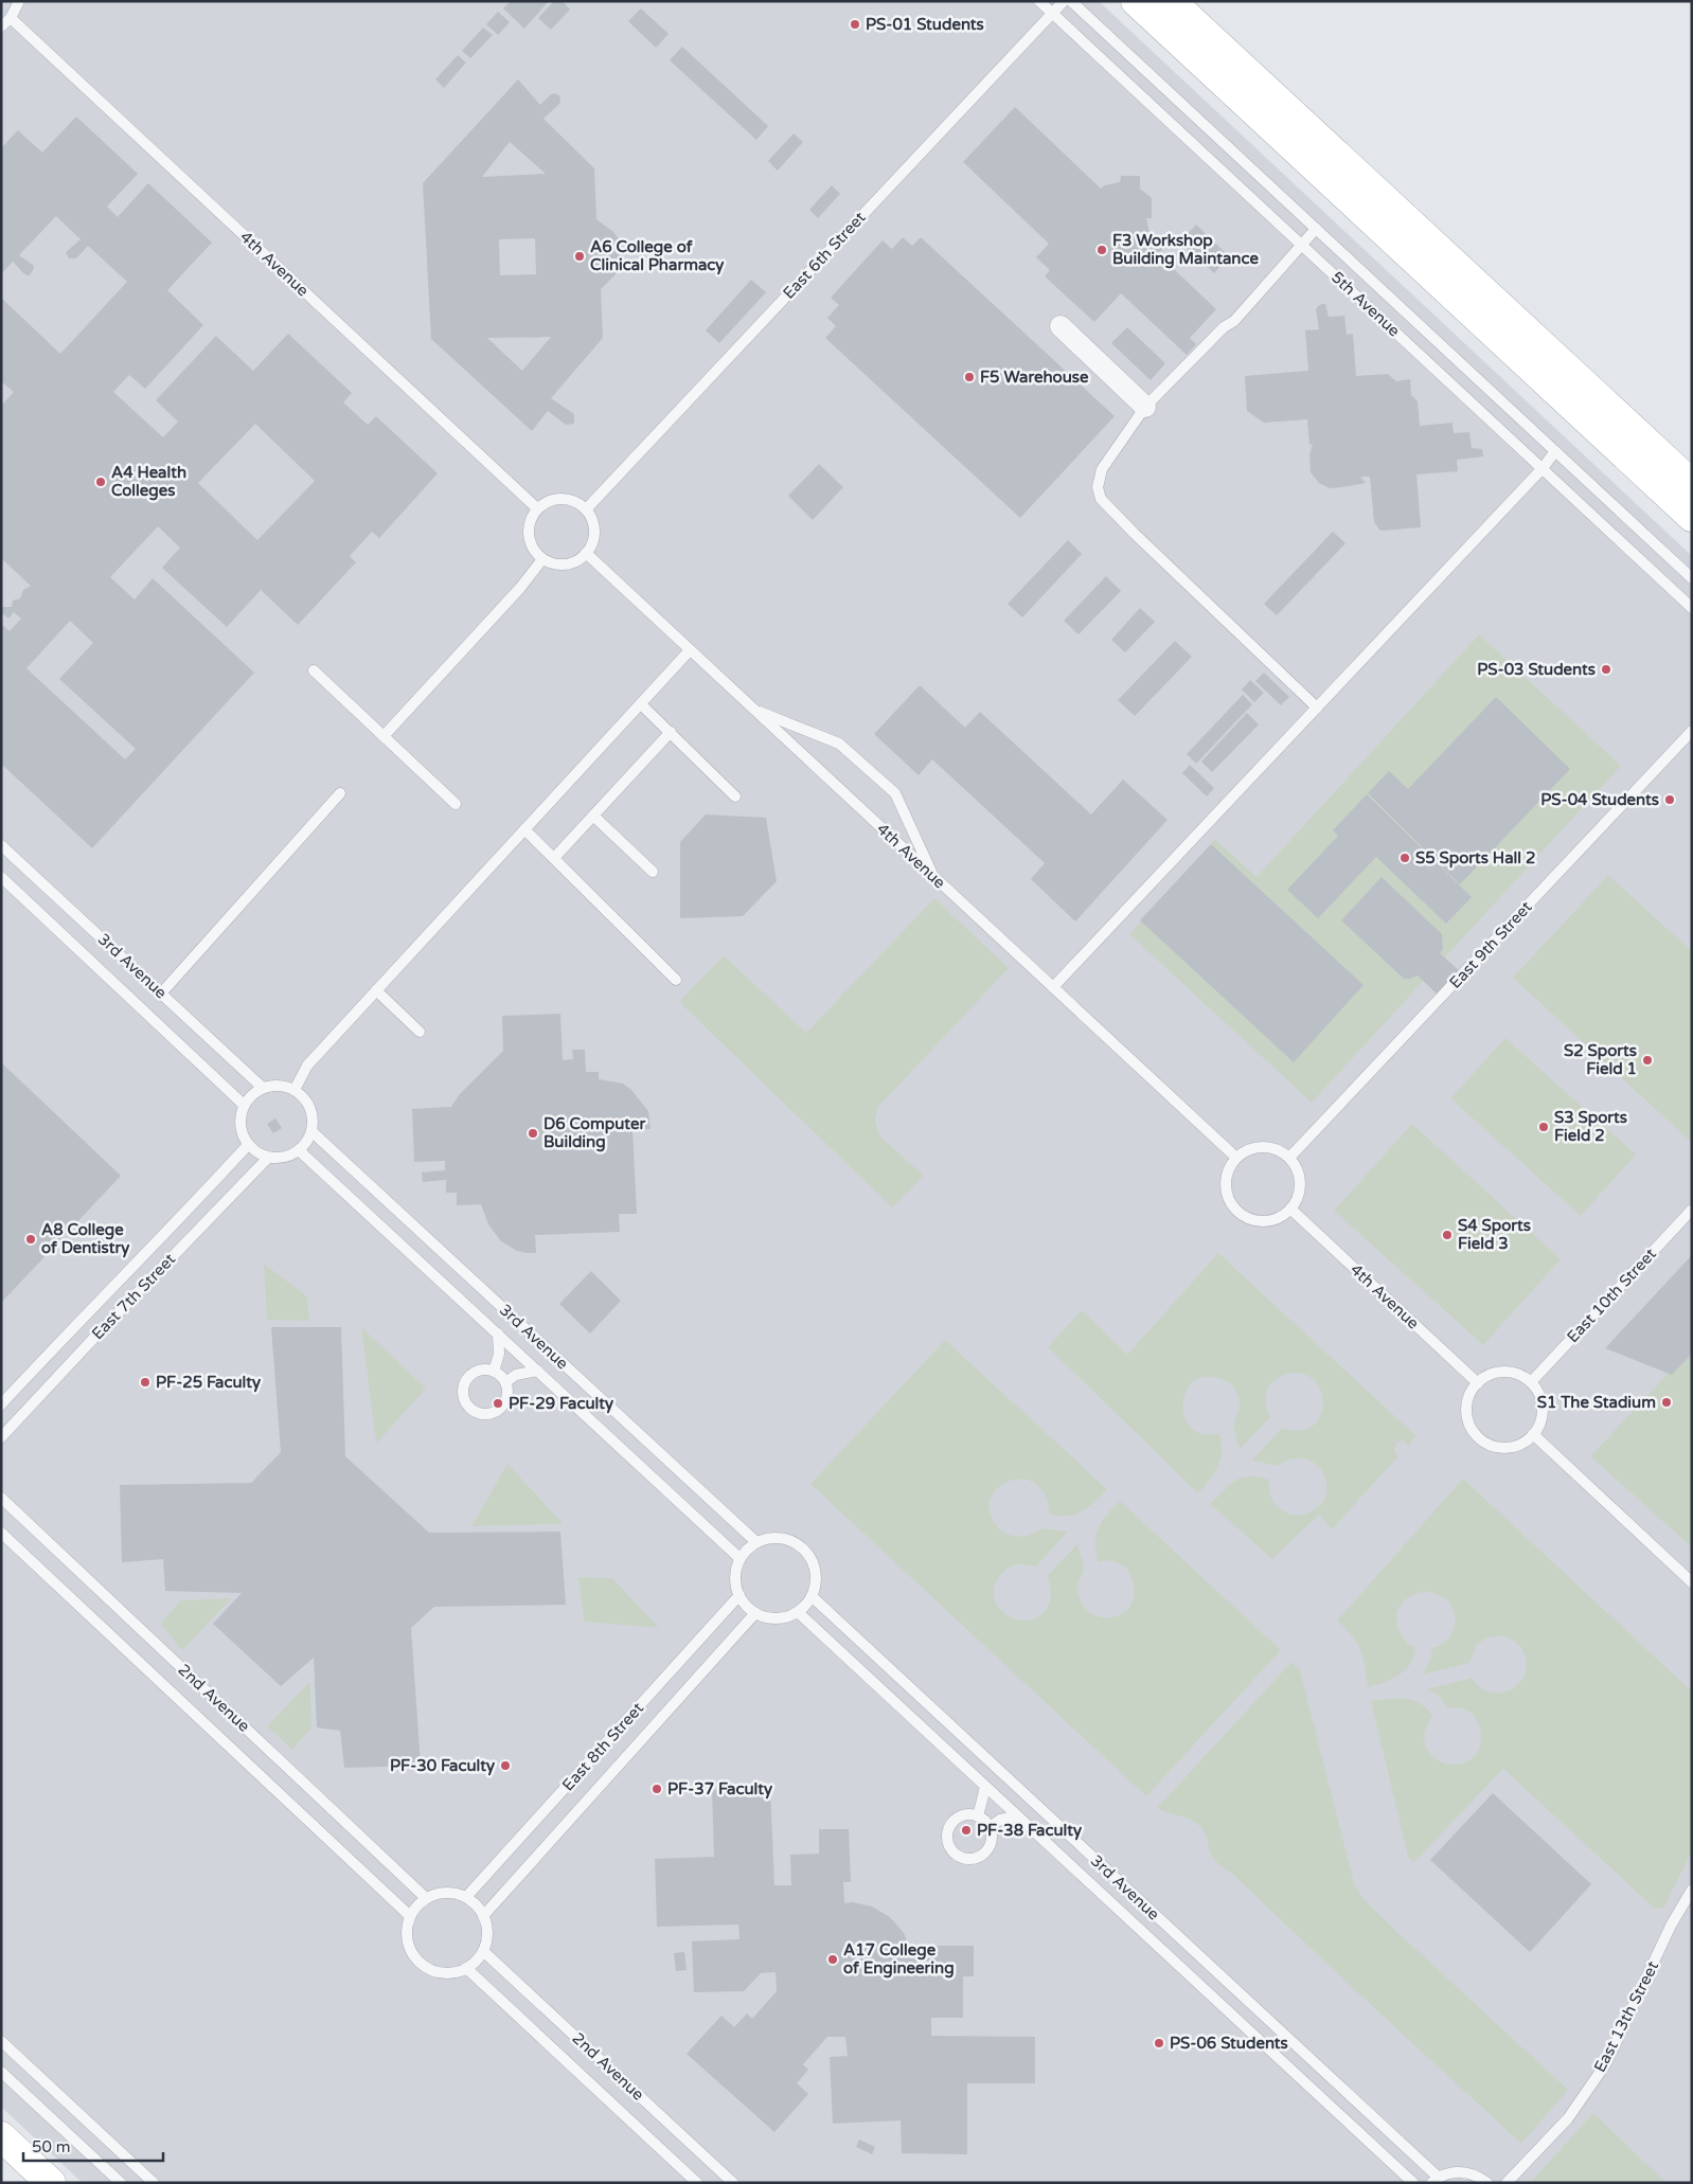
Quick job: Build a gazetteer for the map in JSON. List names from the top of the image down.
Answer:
{
  "streets": {
    "lane": [
      "East 6th Street",
      "4th Avenue",
      "5th Avenue",
      "East 9th Street",
      "3rd Avenue",
      "East 10th Street",
      "East 7th Street",
      "2nd Avenue",
      "East 8th Street",
      "East 13th Street"
    ]
  },
  "crossings": [
    ["East 6th Street", "4th Avenue"],
    ["East 6th Street", "5th Avenue"],
    ["4th Avenue", "East 9th Street"],
    ["4th Avenue", "East 10th Street"],
    ["3rd Avenue", "East 7th Street"],
    ["3rd Avenue", "East 8th Street"],
    ["2nd Avenue", "East 8th Street"]
  ],
  "places": [
    "PS-01 Students",
    "F3 Workshop Building Maintance",
    "A6 College of Clinical Pharmacy",
    "F5 Warehouse",
    "A4 Health Colleges",
    "PS-03 Students",
    "PS-04 Students",
    "S5 Sports Hall 2",
    "S2 Sports Field 1",
    "S3 Sports Field 2",
    "D6 Computer Building",
    "S4 Sports Field 3",
    "A8 College of Dentistry",
    "PF-25 Faculty",
    "S1 The Stadium",
    "PF-29 Faculty",
    "PF-30 Faculty",
    "PF-37 Faculty",
    "PF-38 Faculty",
    "A17 College of Engineering",
    "PS-06 Students"
  ],
  "scale_bar": "50 m"
}
